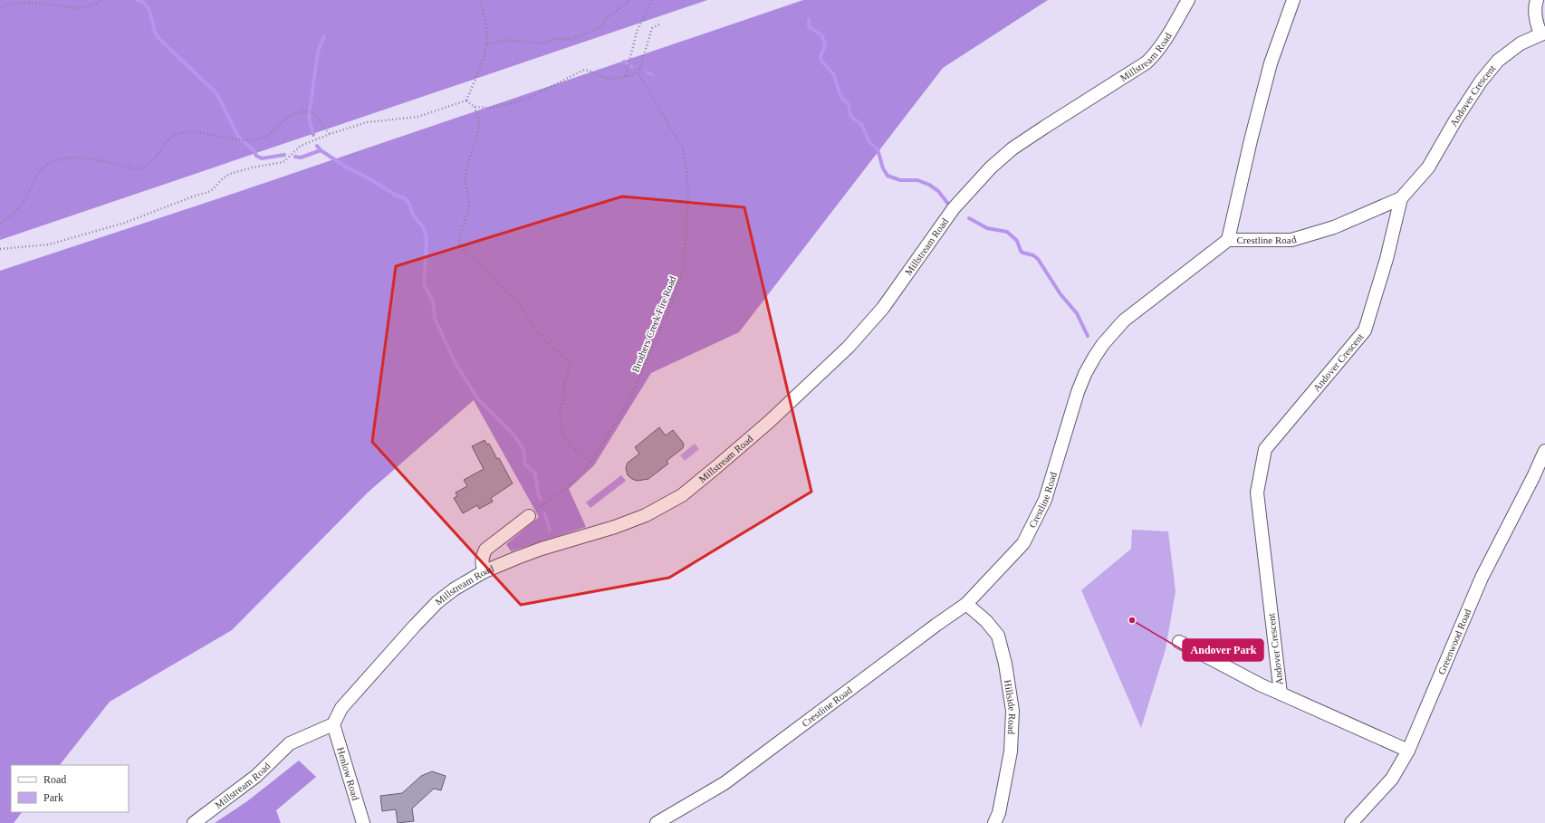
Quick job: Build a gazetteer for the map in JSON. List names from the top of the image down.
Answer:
{
  "streets": {
    "street": [
      "Millstream Road",
      "Andover Crescent",
      "Crestline Road",
      "Greenwood Road",
      "Hillside Road",
      "Henlow Road"
    ],
    "path": ["Brothers Creek Fire Road"]
  },
  "crossings": [
    ["Millstream Road", "Henlow Road"],
    ["Andover Crescent", "Crestline Road"],
    ["Andover Crescent", "Greenwood Road"],
    ["Crestline Road", "Hillside Road"]
  ],
  "places": ["Andover Park"],
  "legend": ["Road", "Park"]
}
